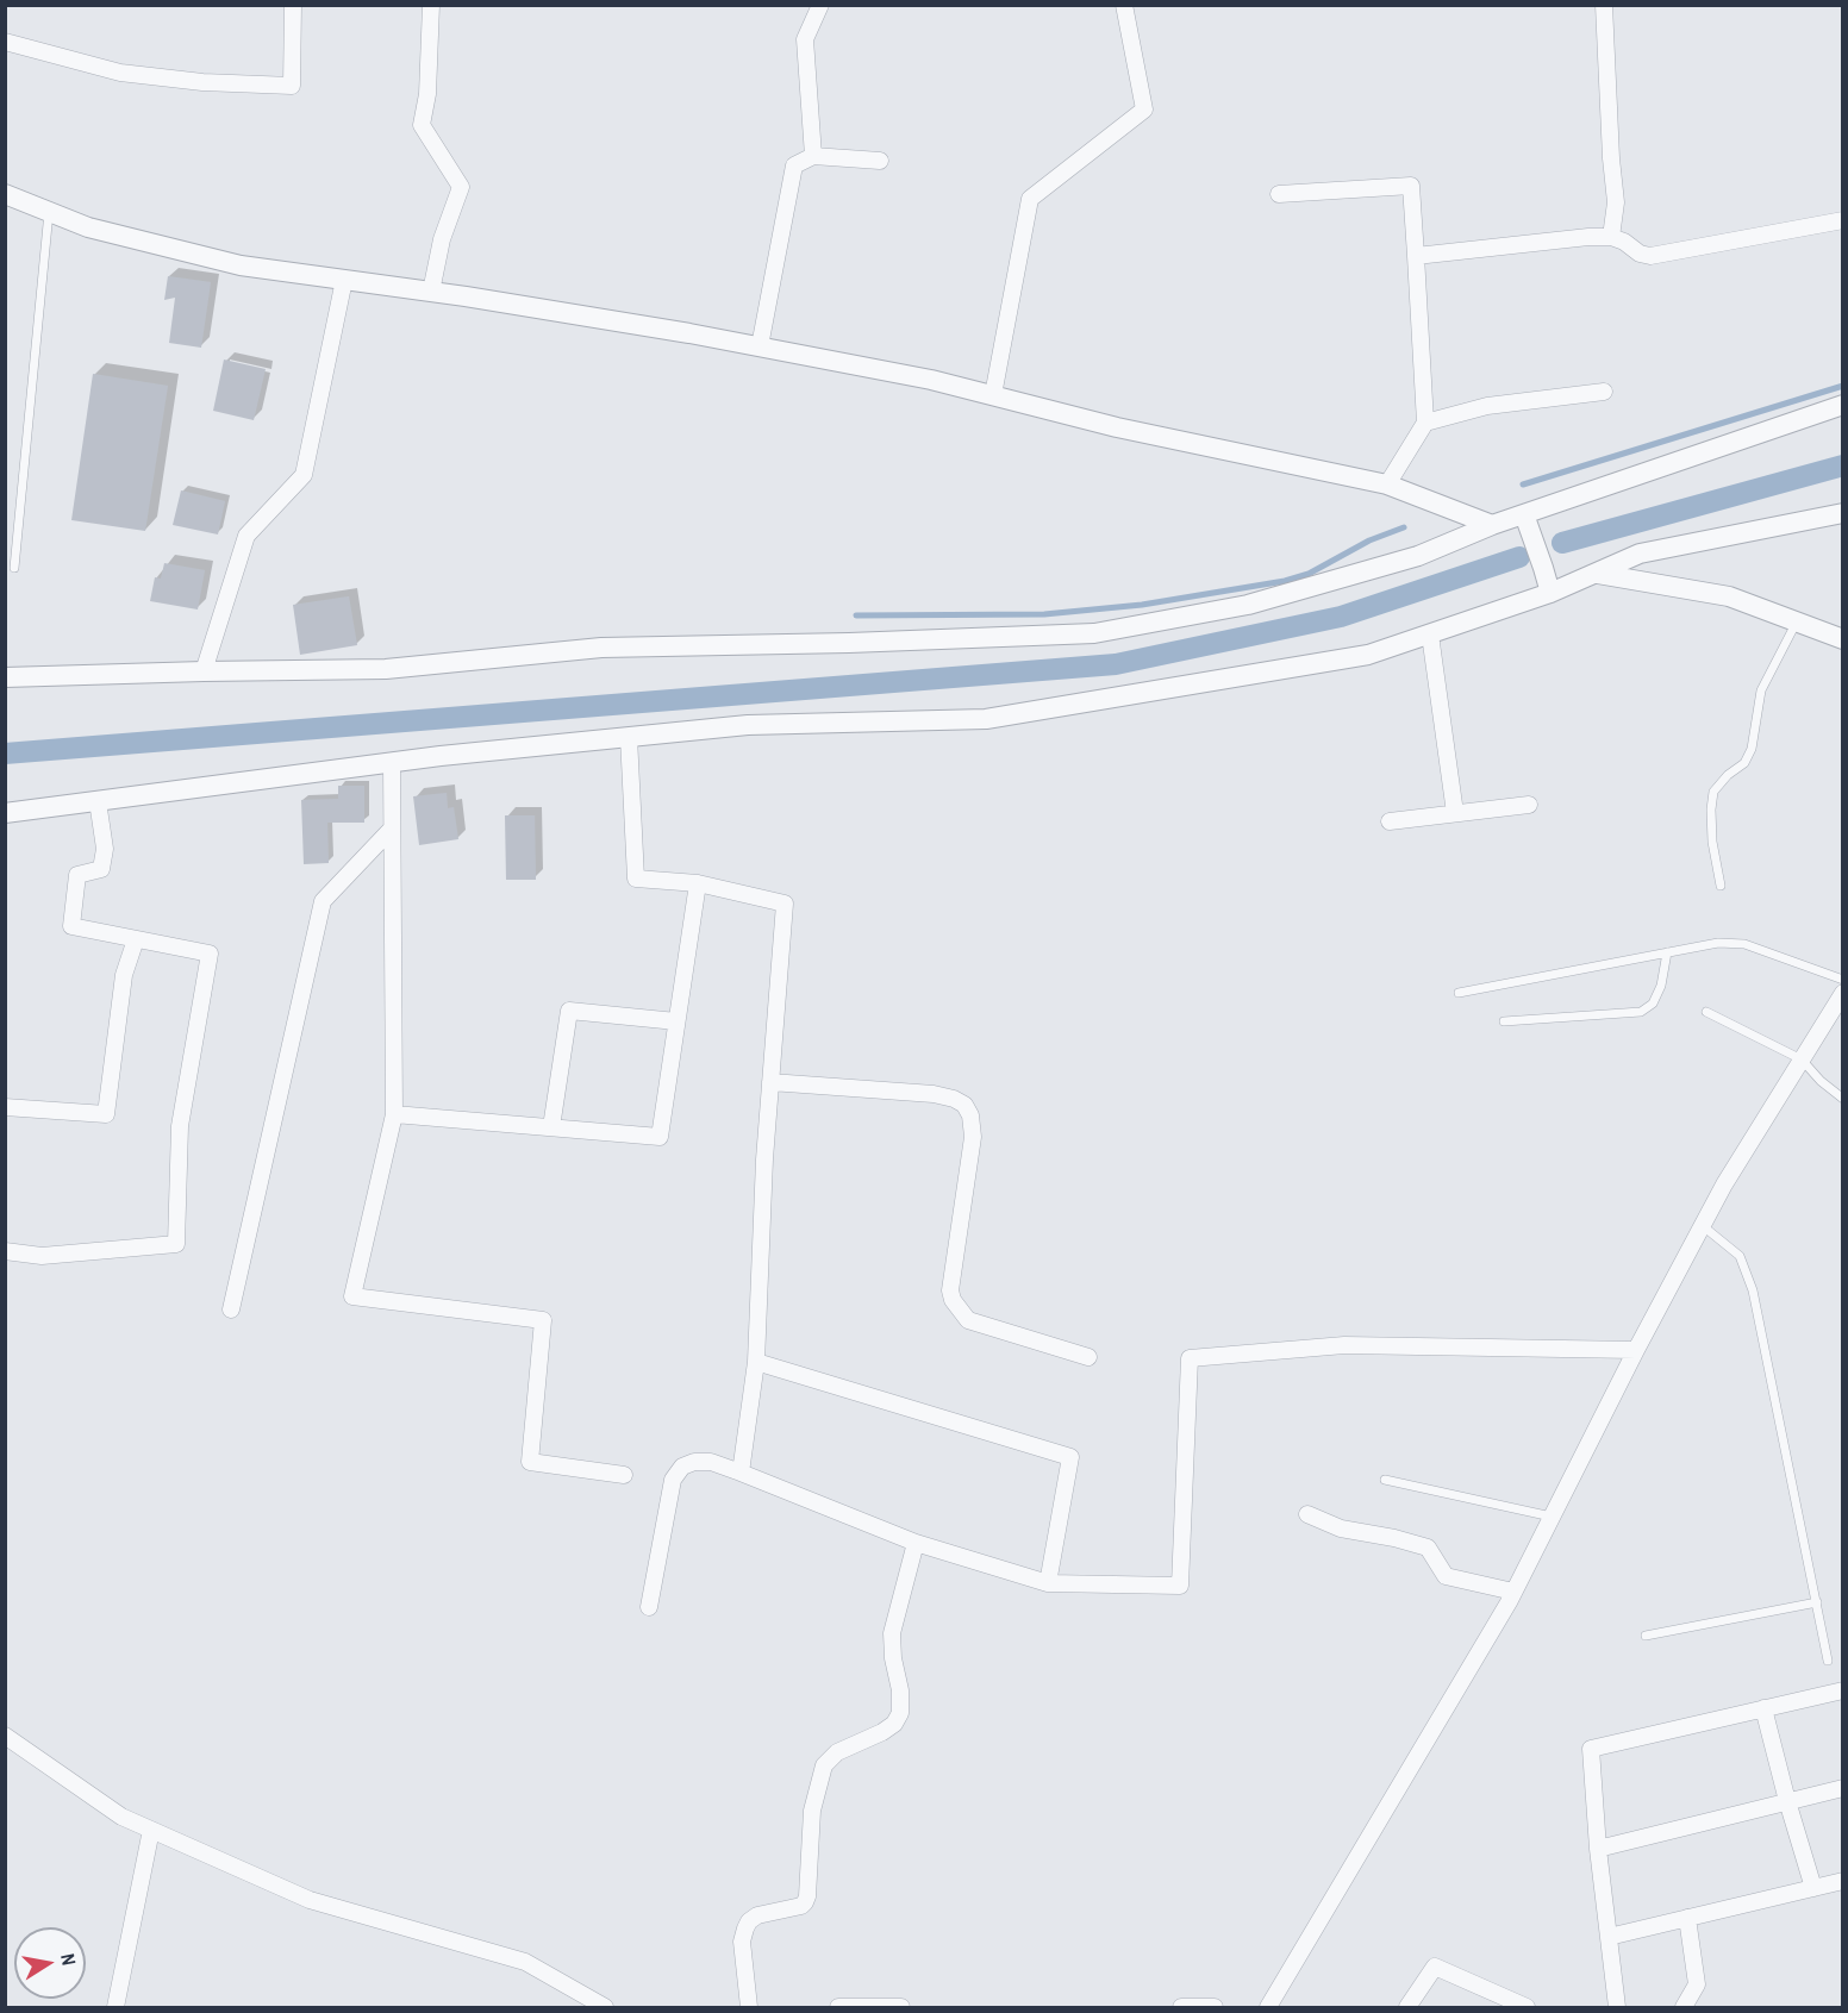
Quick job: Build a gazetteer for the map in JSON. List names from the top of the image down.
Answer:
{
  "north": "right"
}
